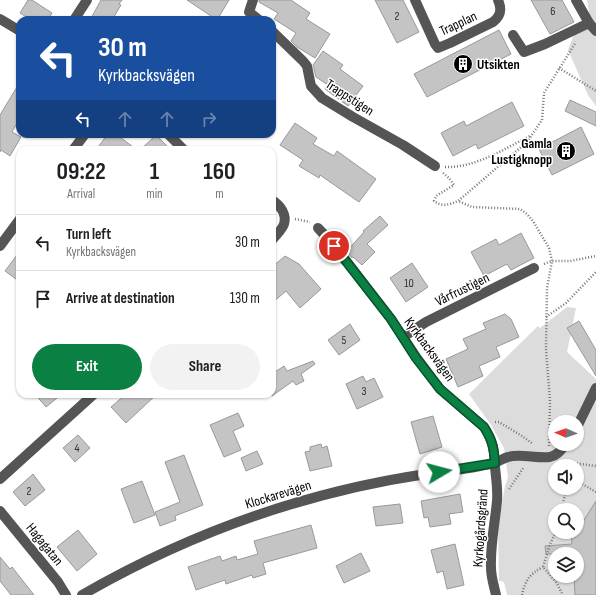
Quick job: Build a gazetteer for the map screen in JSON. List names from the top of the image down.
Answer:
{
  "streets": {
    "street": [
      "Trapplan",
      "Trappstigen",
      "Vårfrustigen",
      "Kyrkbacksvägen",
      "Klockarevägen",
      "Kyrkogårdsgränd",
      "Hagagatan"
    ]
  },
  "crossings": [
    ["Vårfrustigen", "Kyrkbacksvägen"],
    ["Kyrkbacksvägen", "Klockarevägen"],
    ["Kyrkbacksvägen", "Kyrkogårdsgränd"],
    ["Klockarevägen", "Kyrkogårdsgränd"]
  ],
  "places": {
    "building": ["Utsikten", "Gamla Lustigknopp"]
  },
  "house_numbers": [
    "6",
    "2",
    "10",
    "5",
    "3",
    "4",
    "2"
  ],
  "north": "left",
  "page": {
    "turn": ["30 m", "Kyrkbacksvägen"],
    "eta": [
      "09:22",
      "Arrival",
      "1",
      "min",
      "160",
      "m"
    ],
    "list": [
      {
        "name": "Turn left",
        "note": "Kyrkbacksvägen",
        "value": "30 m"
      },
      {
        "name": "Arrive at destination",
        "value": "130 m"
      }
    ],
    "buttons": ["Exit", "Share"]
  }
}
